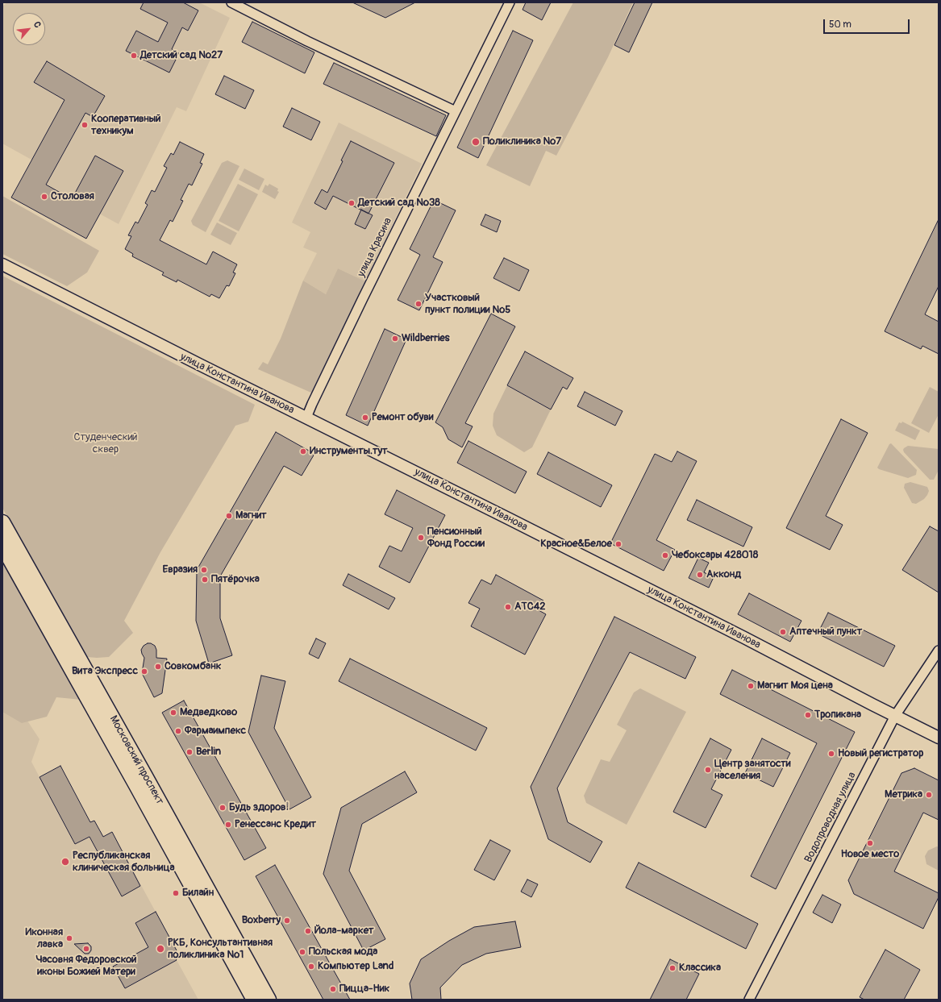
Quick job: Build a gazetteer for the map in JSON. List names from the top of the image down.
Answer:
{
  "streets": {
    "main road": ["Московский проспект"],
    "street": ["улица Красина", "улица Константина Иванова", "Водопроводная улица"]
  },
  "crossings": [
    ["улица Красина", "улица Константина Иванова"],
    ["улица Константина Иванова", "Водопроводная улица"]
  ],
  "parks": ["Студенческий сквер"],
  "places": [
    "Детский сад №27",
    "Кооперативный техникум",
    "Поликлиника №7",
    "Столовая",
    "Детский сад №38",
    "Участковый пункт полиции №5",
    "Wildberries",
    "Ремонт обуви",
    "Инструменты.тут",
    "Магнит",
    "Пенсионный Фонд России",
    "Красное&Белое",
    "Чебоксары 428018",
    "Евразия",
    "Акконд",
    "Пятёрочка",
    "АТС42",
    "Аптечный пункт",
    "Совкомбанк",
    "Вита Экспресс",
    "Магнит Моя цена",
    "Медведково",
    "Тропикана",
    "Фармаимпекс",
    "Berlin",
    "Новый регистратор",
    "Центр занятости населения",
    "Метрика",
    "Будь здоров!",
    "Ренессанс Кредит",
    "Новое место",
    "Республиканская клиническая больница",
    "Билайн",
    "Boxberry",
    "Йола-маркет",
    "Иконная лавка",
    "Часовня Федоровской иконы Божией Матери",
    "РКБ, Консультантивная поликлиника №1",
    "Польская мода",
    "Компьютер Land",
    "Классика",
    "Пицца-Ник"
  ],
  "scale_bar": "50 m",
  "north": "top right"
}
